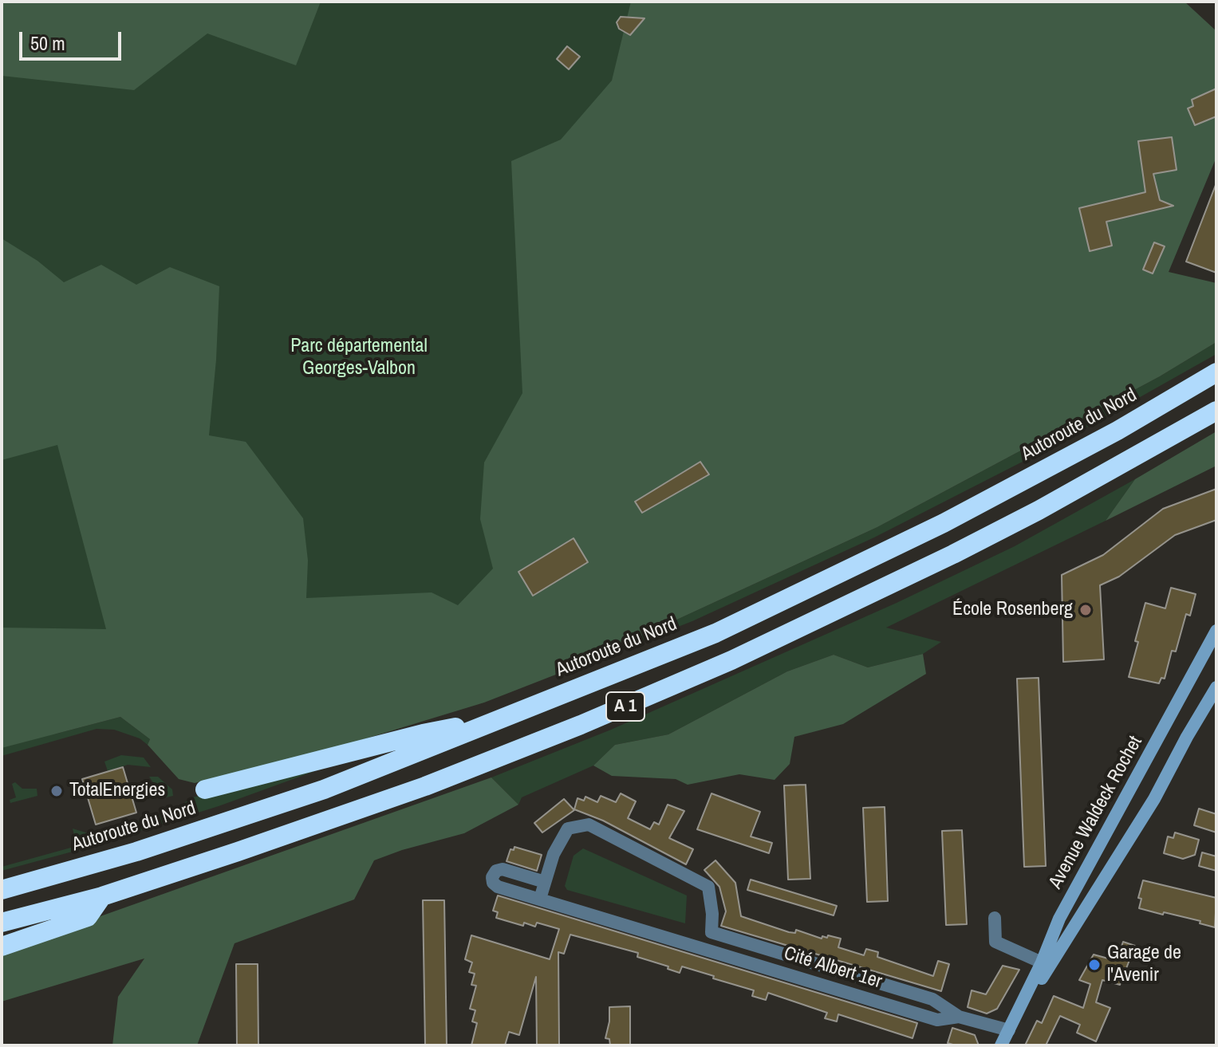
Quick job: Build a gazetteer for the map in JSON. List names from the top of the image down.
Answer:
{
  "streets": {
    "highway": ["Autoroute du Nord", "A 1"],
    "main road": ["Avenue Waldeck Rochet"],
    "street": ["Cité Albert 1er"]
  },
  "crossings": [
    ["Avenue Waldeck Rochet", "Cité Albert 1er"]
  ],
  "parks": ["Parc départemental Georges-Valbon"],
  "places": ["École Rosenberg", "TotalEnergies", "Garage de l'Avenir"],
  "scale_bar": "50 m"
}
